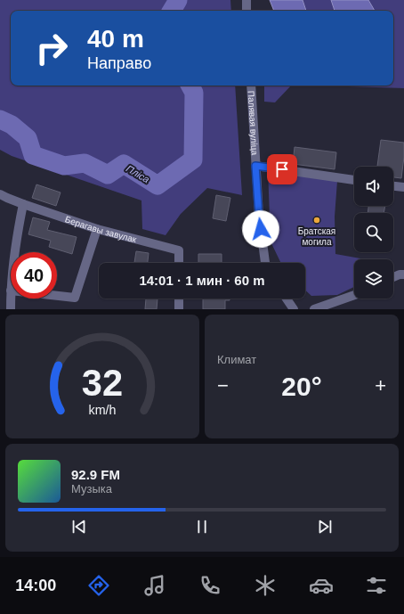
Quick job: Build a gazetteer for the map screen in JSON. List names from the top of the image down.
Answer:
{
  "streets": {
    "street": ["Палявая вуліца", "Берагавы завулак"]
  },
  "water": ["Пліса"],
  "places": ["Братская могила"],
  "page": {
    "turn": ["40 m", "Направо"],
    "limit": "40",
    "trip": "14:01 · 1 мин · 60 m",
    "tile": "Климат",
    "heat": ["−", "20°", "+"],
    "song": ["92.9 FM", "Музыка"],
    "tabs": "14:00",
    "gauge": ["32", "km/h"]
  }
}
